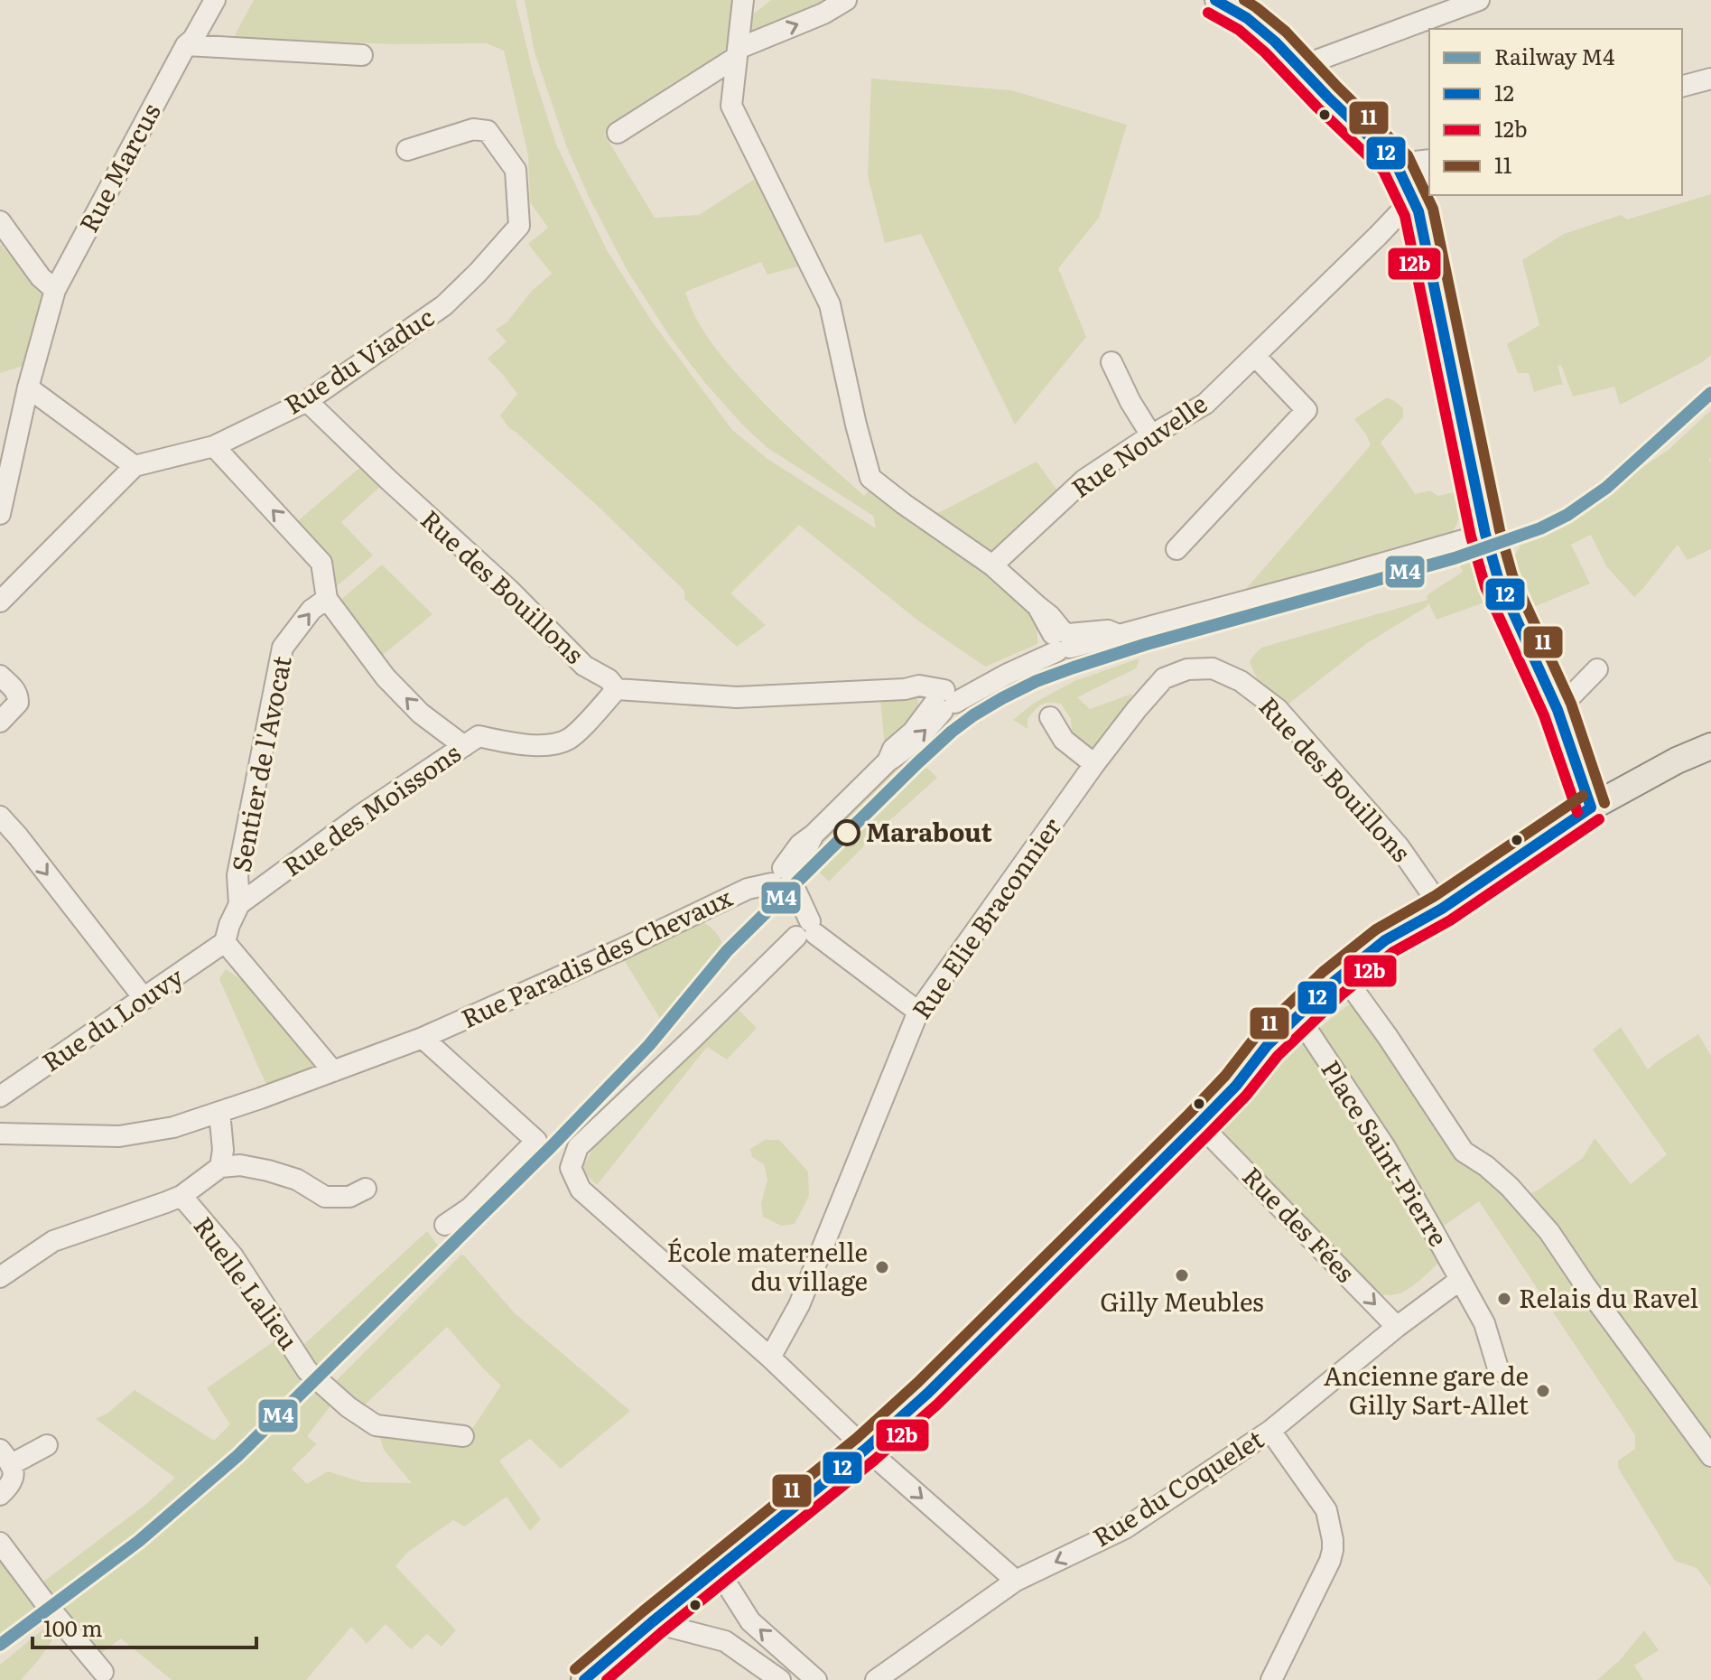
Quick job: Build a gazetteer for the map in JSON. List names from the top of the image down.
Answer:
{
  "streets": {
    "street": [
      "Rue Marcus",
      "Rue du Viaduc",
      "Rue Nouvelle",
      "Rue des Bouillons",
      "Sentier de l'Avocat",
      "Rue des Moissons",
      "Rue Elie Braconnier",
      "Rue Paradis des Chevaux",
      "Rue du Louvy",
      "Place Saint-Pierre",
      "Rue des Fées",
      "Ruelle Lalieu",
      "Rue du Coquelet"
    ]
  },
  "crossings": [
    ["Rue du Viaduc", "Rue des Bouillons"],
    ["Rue des Bouillons", "Rue des Moissons"],
    ["Rue des Bouillons", "Rue Elie Braconnier"],
    ["Sentier de l'Avocat", "Rue des Moissons"],
    ["Place Saint-Pierre", "Rue du Coquelet"],
    ["Rue des Fées", "Rue du Coquelet"]
  ],
  "one_way": ["Sentier de l'Avocat", "Rue du Coquelet"],
  "places": [
    "Marabout",
    "École maternelle du village",
    "Gilly Meubles",
    "Relais du Ravel",
    "Ancienne gare de Gilly Sart-Allet"
  ],
  "lines": [
    "transit line 12",
    "transit line 11",
    "transit line 12b",
    "rail line M4"
  ],
  "legend": [
    "Railway M4",
    "12",
    "12b",
    "11"
  ],
  "scale_bar": "100 m"
}
